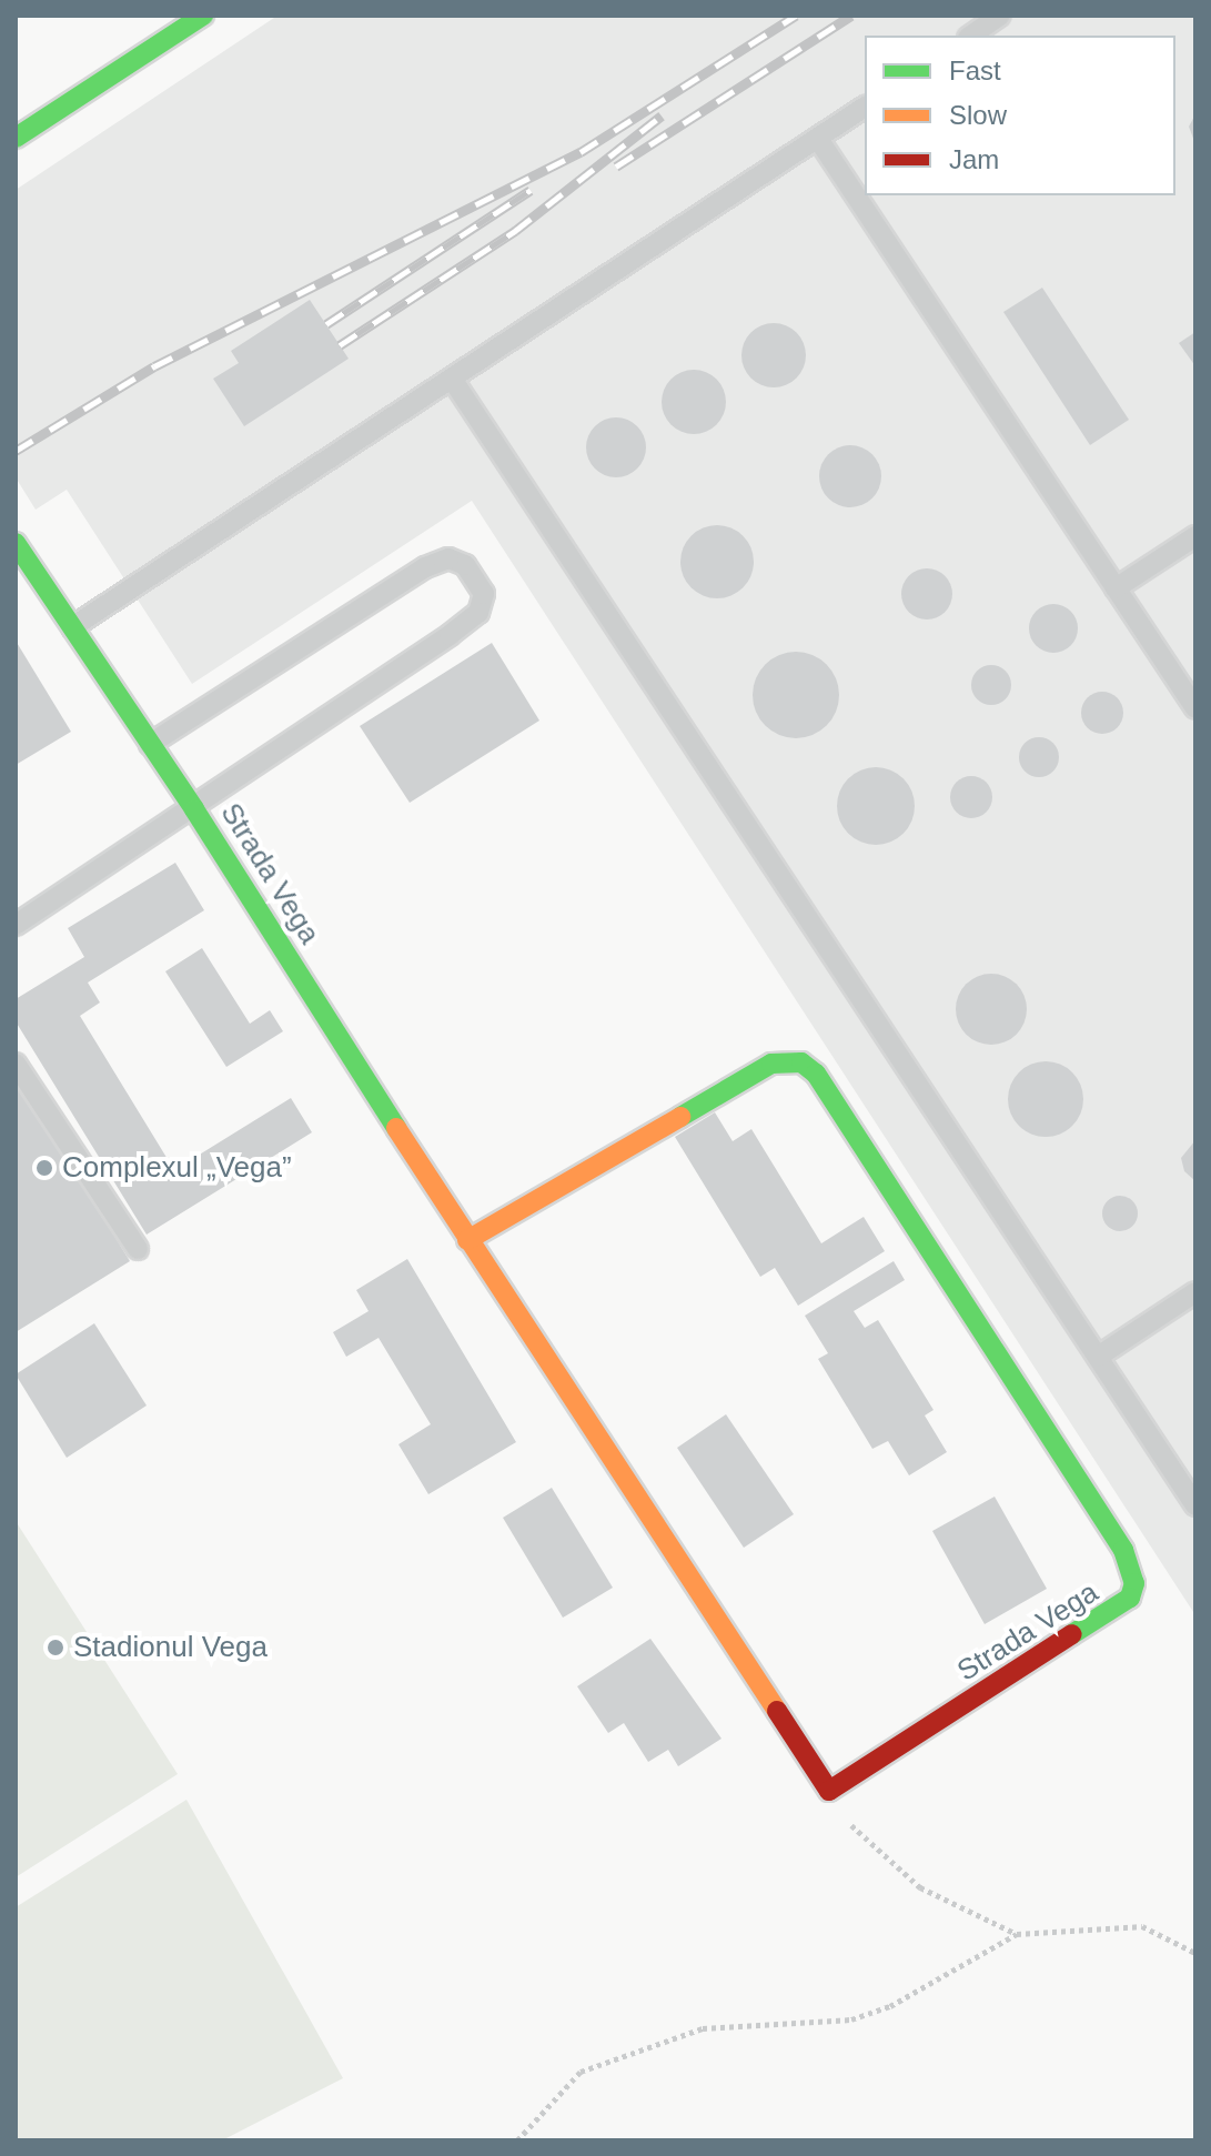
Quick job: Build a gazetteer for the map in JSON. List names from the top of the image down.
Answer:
{
  "streets": {
    "street": ["Strada Vega"]
  },
  "places": ["Complexul „Vega”", "Stadionul Vega"],
  "legend": ["Fast", "Slow", "Jam"]
}
